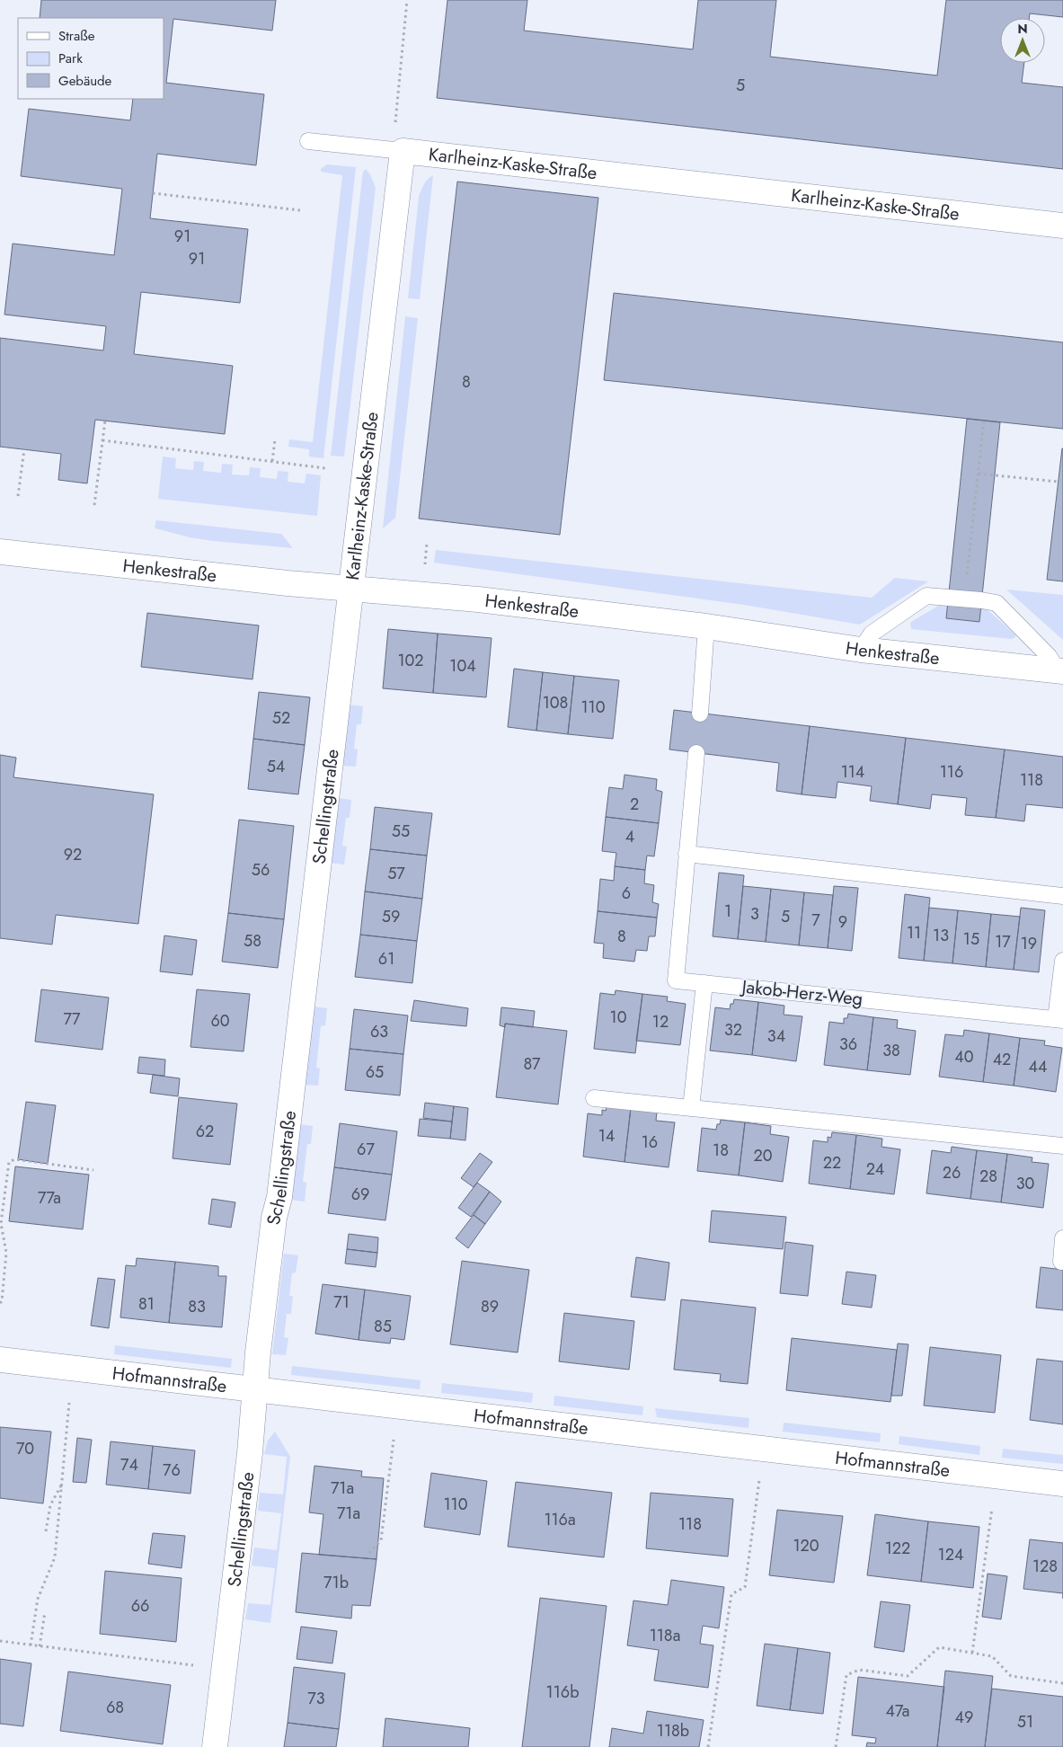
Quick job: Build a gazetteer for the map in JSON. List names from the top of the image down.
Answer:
{
  "streets": {
    "street": [
      "Karlheinz-Kaske-Straße",
      "Henkestraße",
      "Schellingstraße",
      "Hofmannstraße"
    ],
    "lane": ["Jakob-Herz-Weg"]
  },
  "crossings": [
    ["Karlheinz-Kaske-Straße", "Henkestraße"],
    ["Karlheinz-Kaske-Straße", "Schellingstraße"],
    ["Henkestraße", "Schellingstraße"],
    ["Schellingstraße", "Hofmannstraße"]
  ],
  "house_numbers": [
    "5",
    "91",
    "91",
    "8",
    "102",
    "104",
    "108",
    "110",
    "52",
    "54",
    "114",
    "116",
    "118",
    "2",
    "55",
    "4",
    "92",
    "56",
    "57",
    "6",
    "1",
    "3",
    "59",
    "5",
    "7",
    "9",
    "11",
    "13",
    "8",
    "15",
    "58",
    "17",
    "19",
    "61",
    "10",
    "77",
    "60",
    "12",
    "32",
    "63",
    "34",
    "36",
    "38",
    "40",
    "42",
    "87",
    "44",
    "65",
    "62",
    "14",
    "16",
    "67",
    "18",
    "20",
    "22",
    "24",
    "26",
    "28",
    "30",
    "69",
    "77a",
    "71",
    "81",
    "83",
    "89",
    "85",
    "70",
    "74",
    "76",
    "71a",
    "110",
    "71a",
    "116a",
    "118",
    "120",
    "122",
    "124",
    "128",
    "71b",
    "66",
    "118a",
    "116b",
    "73",
    "68",
    "47a",
    "49",
    "51",
    "118b"
  ],
  "legend": ["Straße", "Park", "Gebäude"],
  "north": "top"
}
